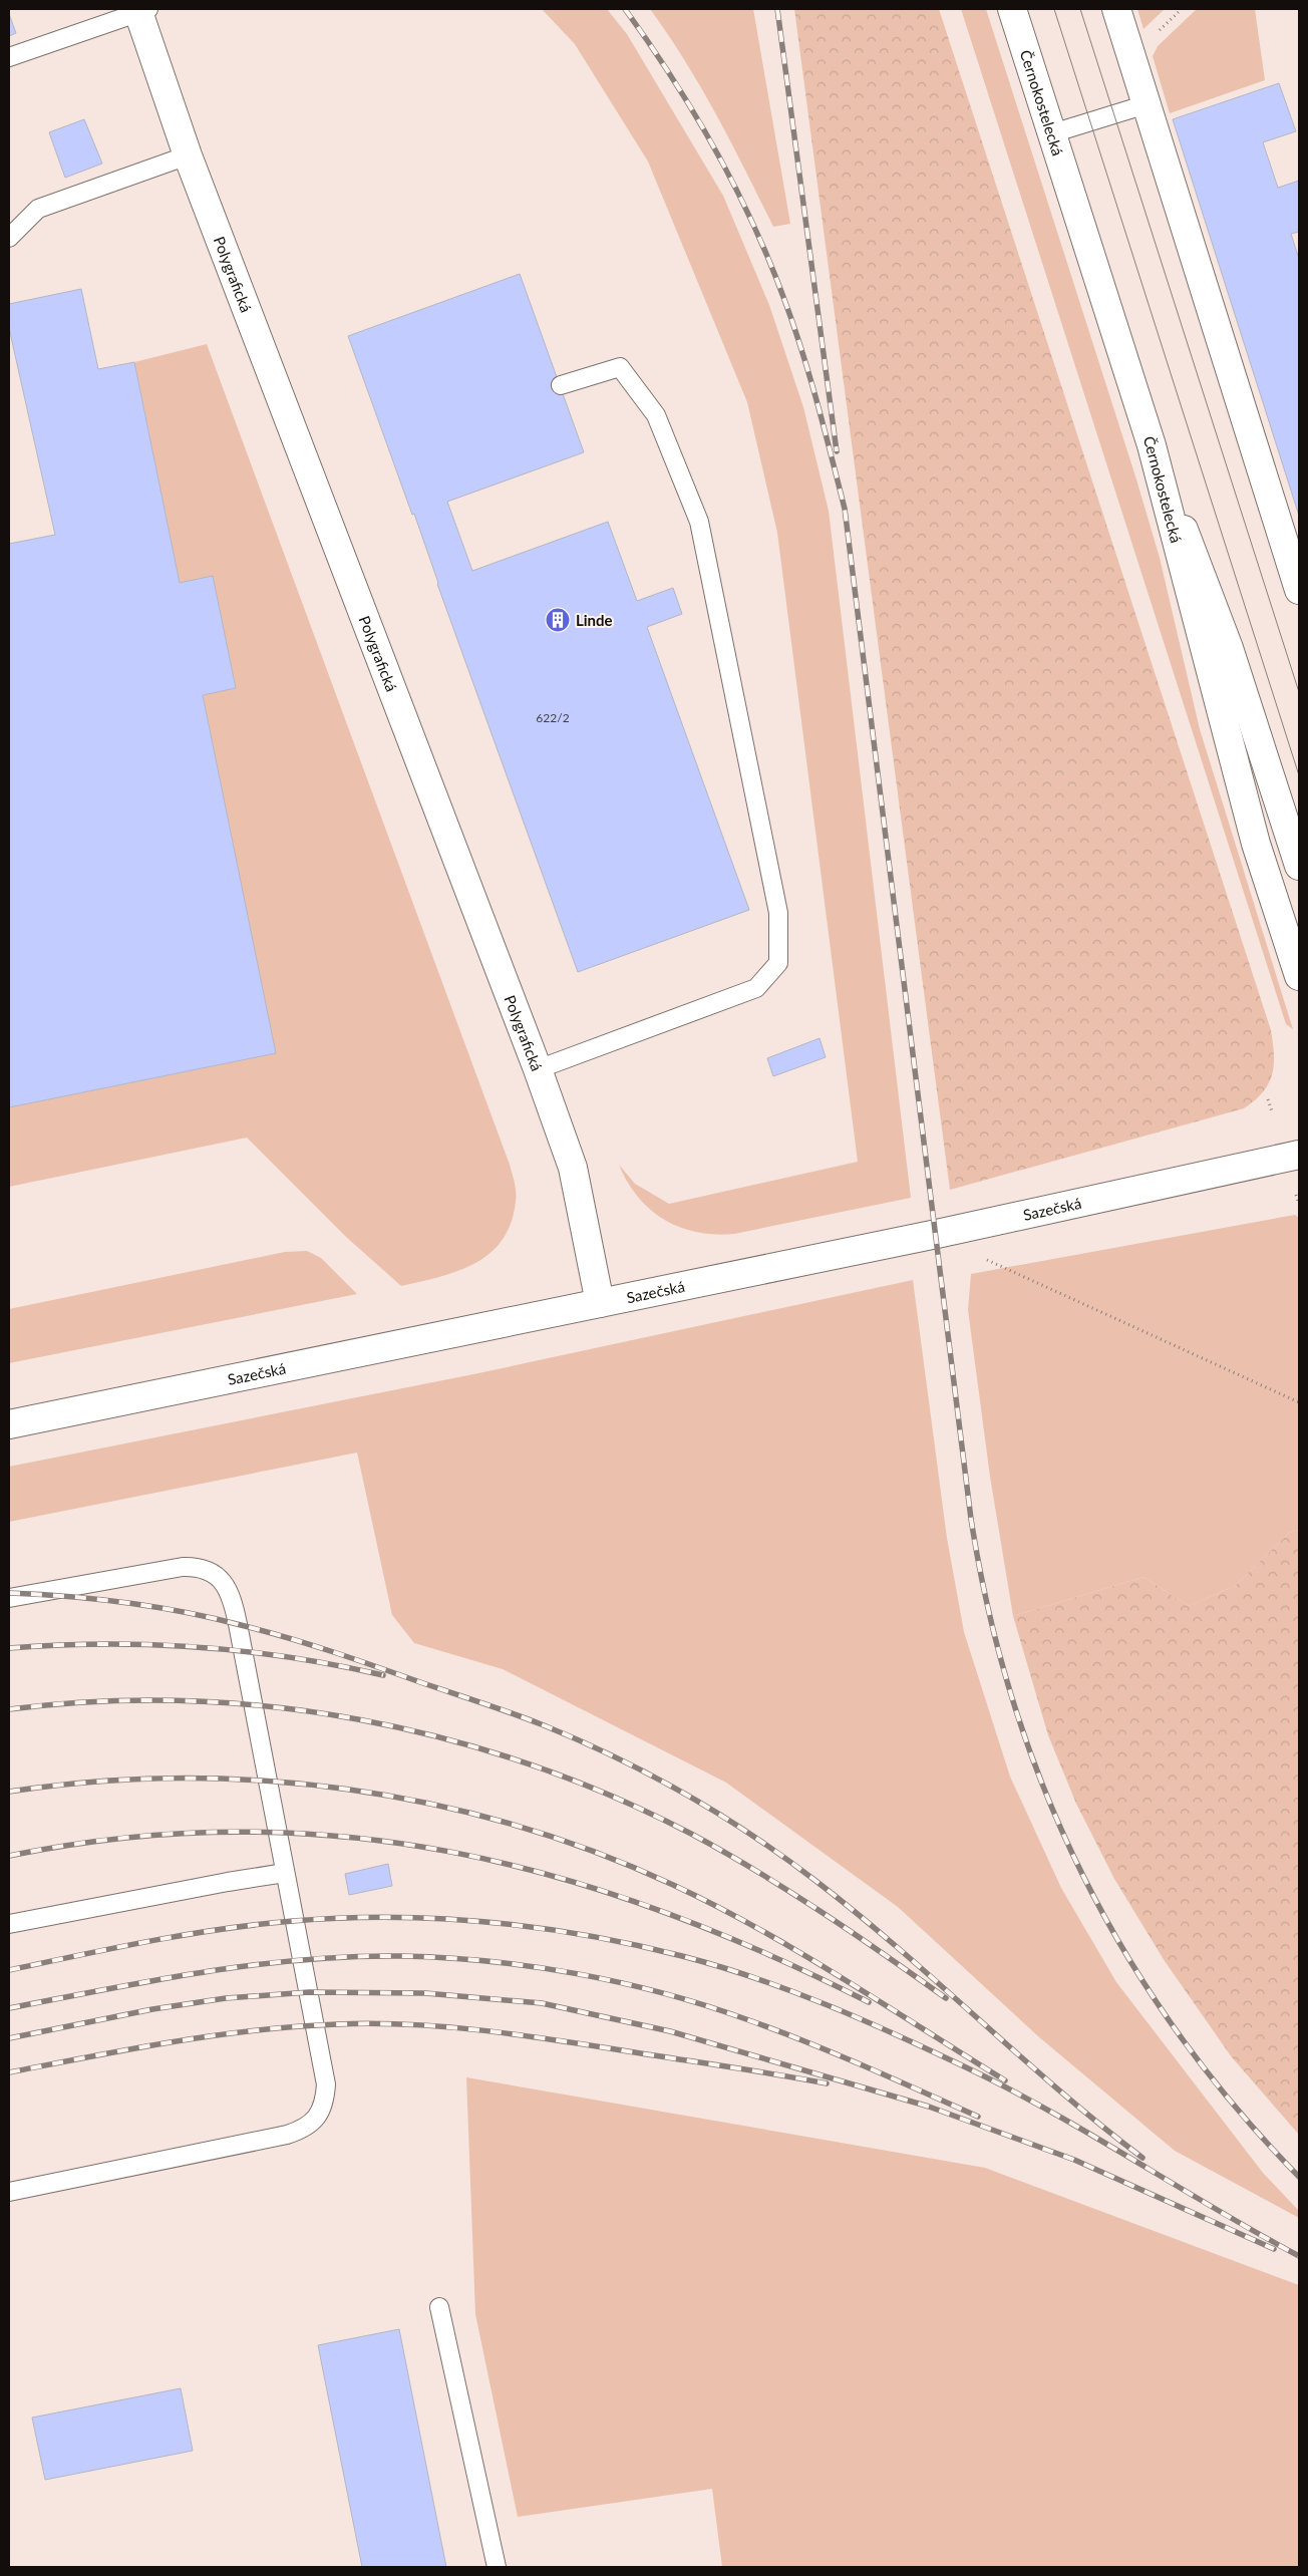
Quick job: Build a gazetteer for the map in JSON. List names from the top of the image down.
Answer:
{
  "streets": {
    "street": ["Černokostelecká", "Polygrafická", "Sazečská"]
  },
  "crossings": [
    ["Polygrafická", "Sazečská"]
  ],
  "places": {
    "building": ["Linde"]
  },
  "house_numbers": ["622/2"]
}
